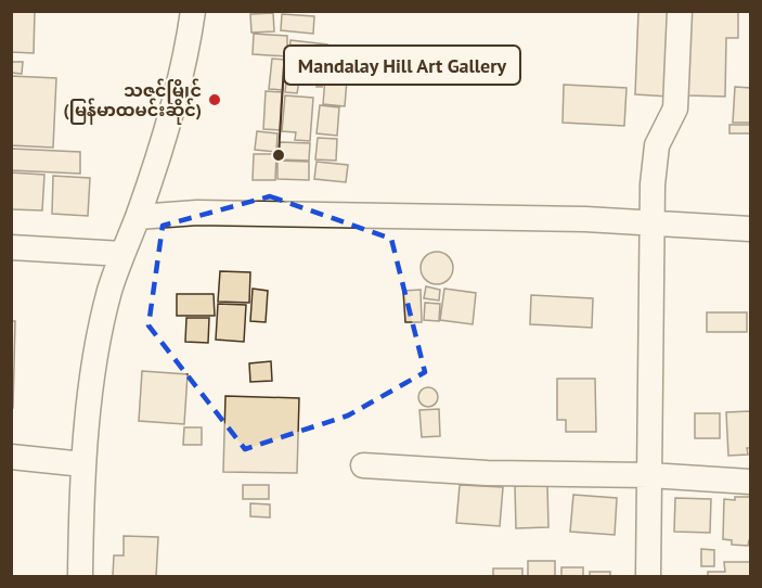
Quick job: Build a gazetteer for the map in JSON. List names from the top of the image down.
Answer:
{
  "places": ["သဇင်မြိုင် (မြန်မာထမင်းဆိုင်)", "Mandalay Hill Art Gallery"]
}
